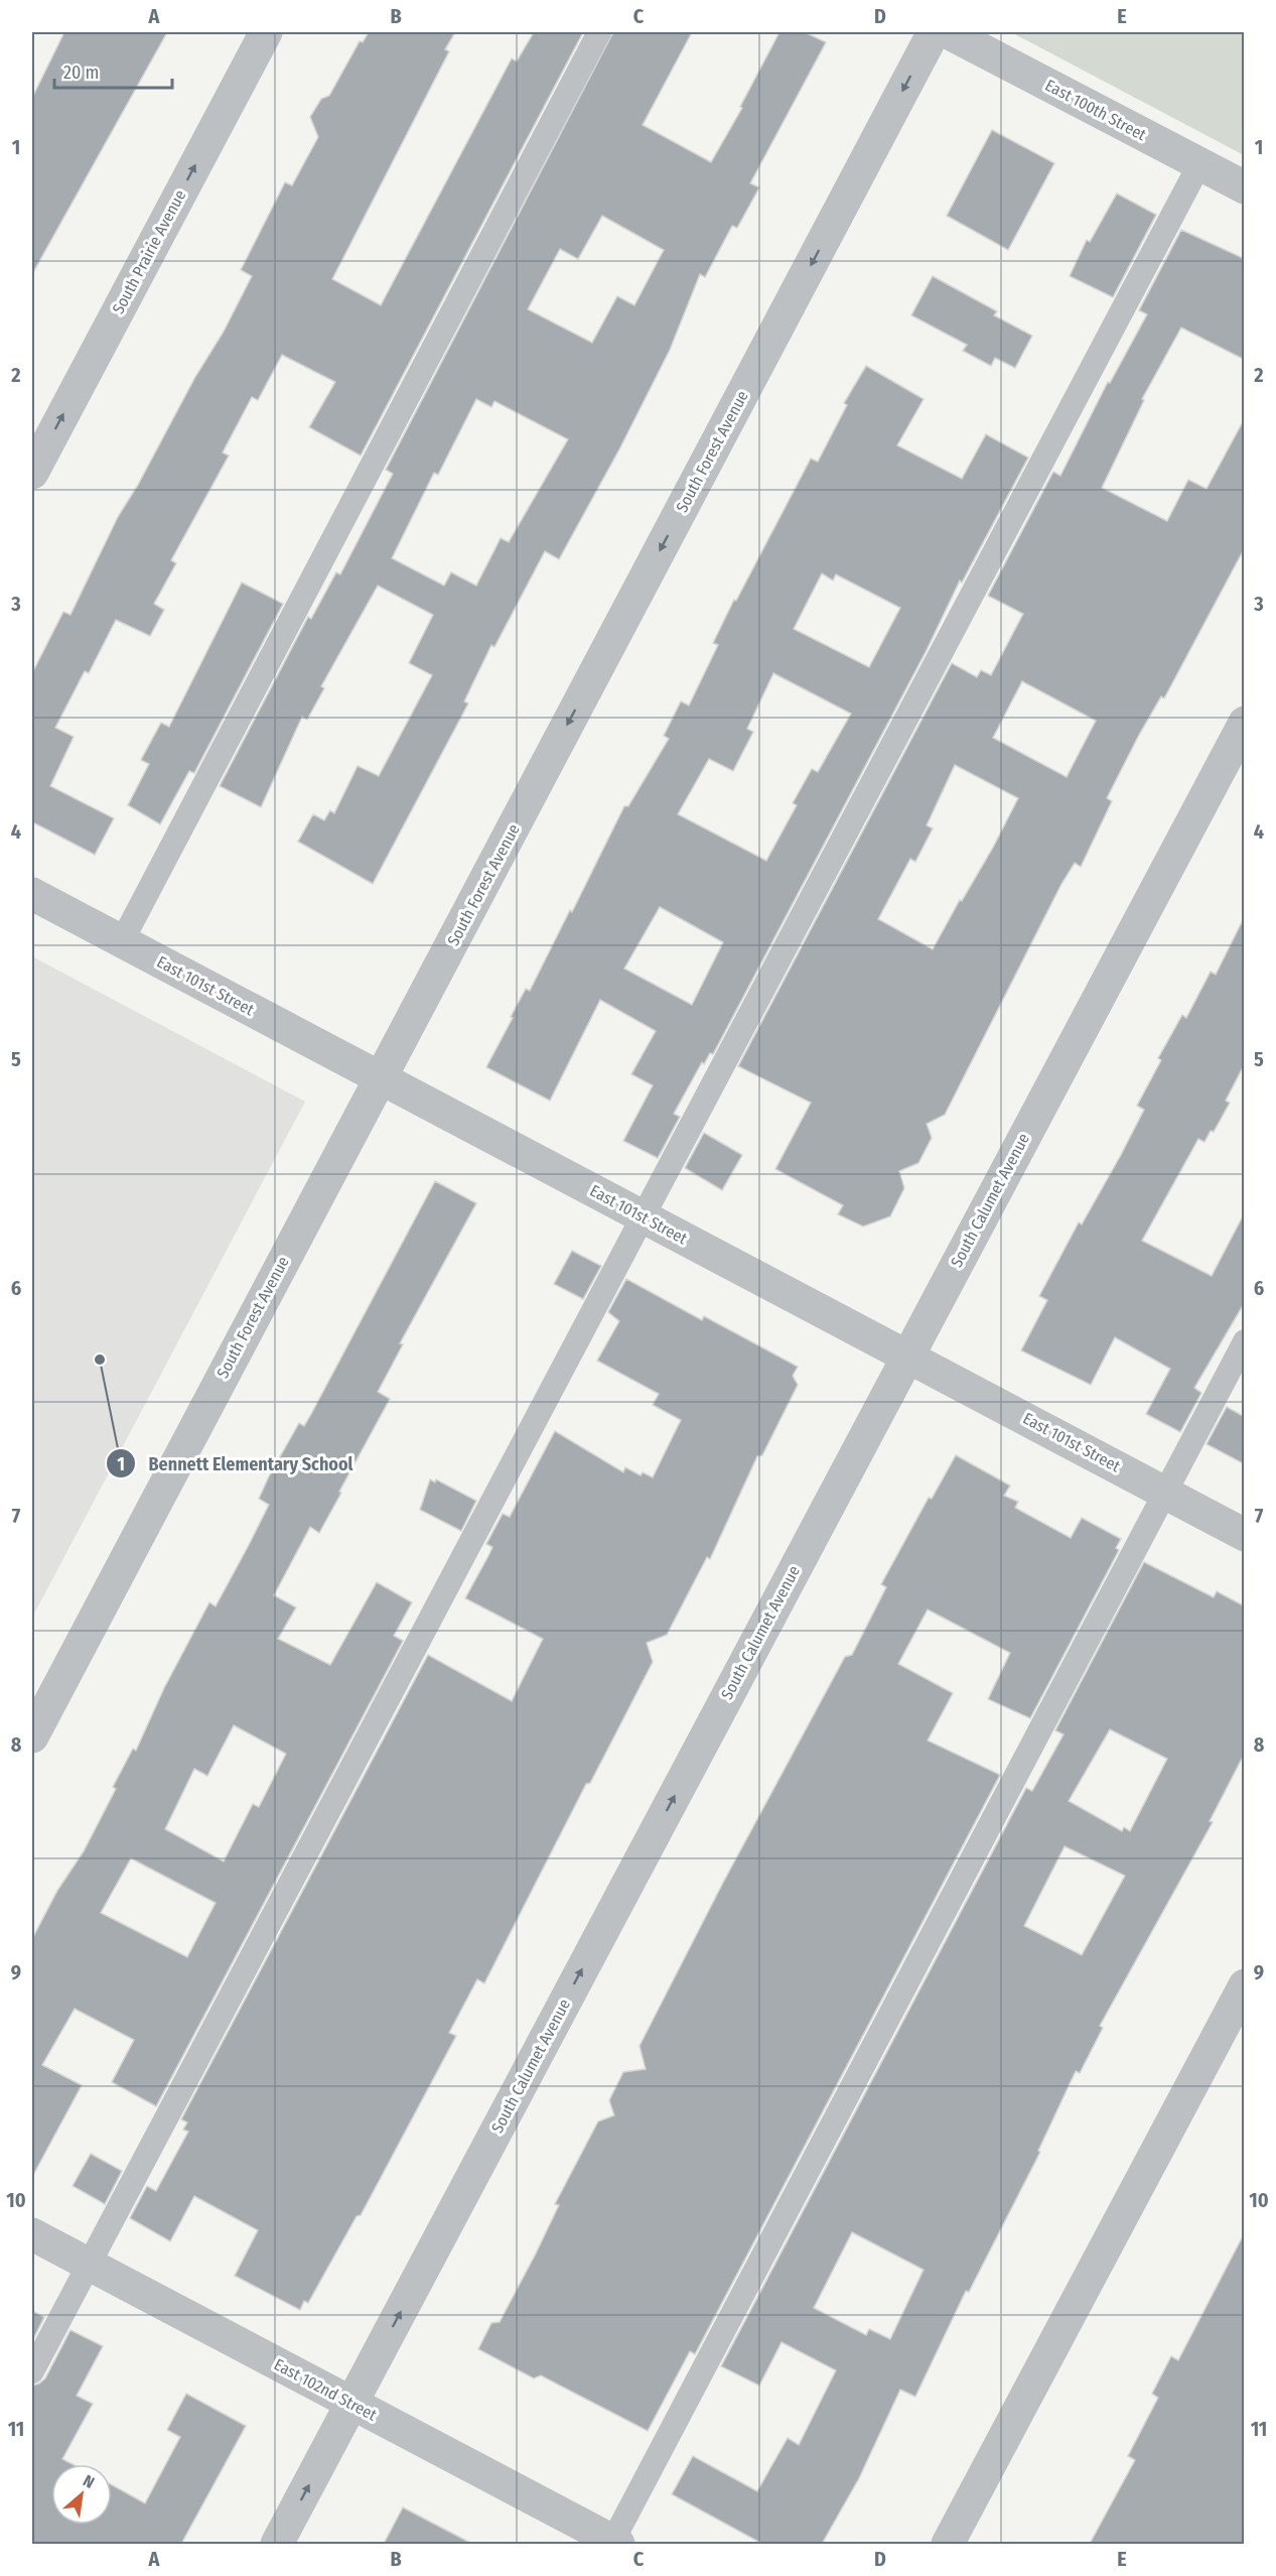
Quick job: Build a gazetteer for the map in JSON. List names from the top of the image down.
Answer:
{
  "streets": {
    "street": [
      "East 100th Street",
      "South Prairie Avenue",
      "South Forest Avenue",
      "East 101st Street",
      "South Calumet Avenue",
      "East 102nd Street"
    ]
  },
  "crossings": [
    ["South Forest Avenue", "East 101st Street"],
    ["East 101st Street", "South Calumet Avenue"],
    ["South Calumet Avenue", "East 102nd Street"]
  ],
  "one_way": ["South Prairie Avenue", "South Forest Avenue", "South Calumet Avenue"],
  "places": ["Bennett Elementary School"],
  "scale_bar": "20 m",
  "north": "top right",
  "grid": {
    "columns": [
      "A",
      "B",
      "C",
      "D",
      "E"
    ],
    "rows": [
      "1",
      "2",
      "3",
      "4",
      "5",
      "6",
      "7",
      "8",
      "9",
      "10",
      "11"
    ]
  }
}
